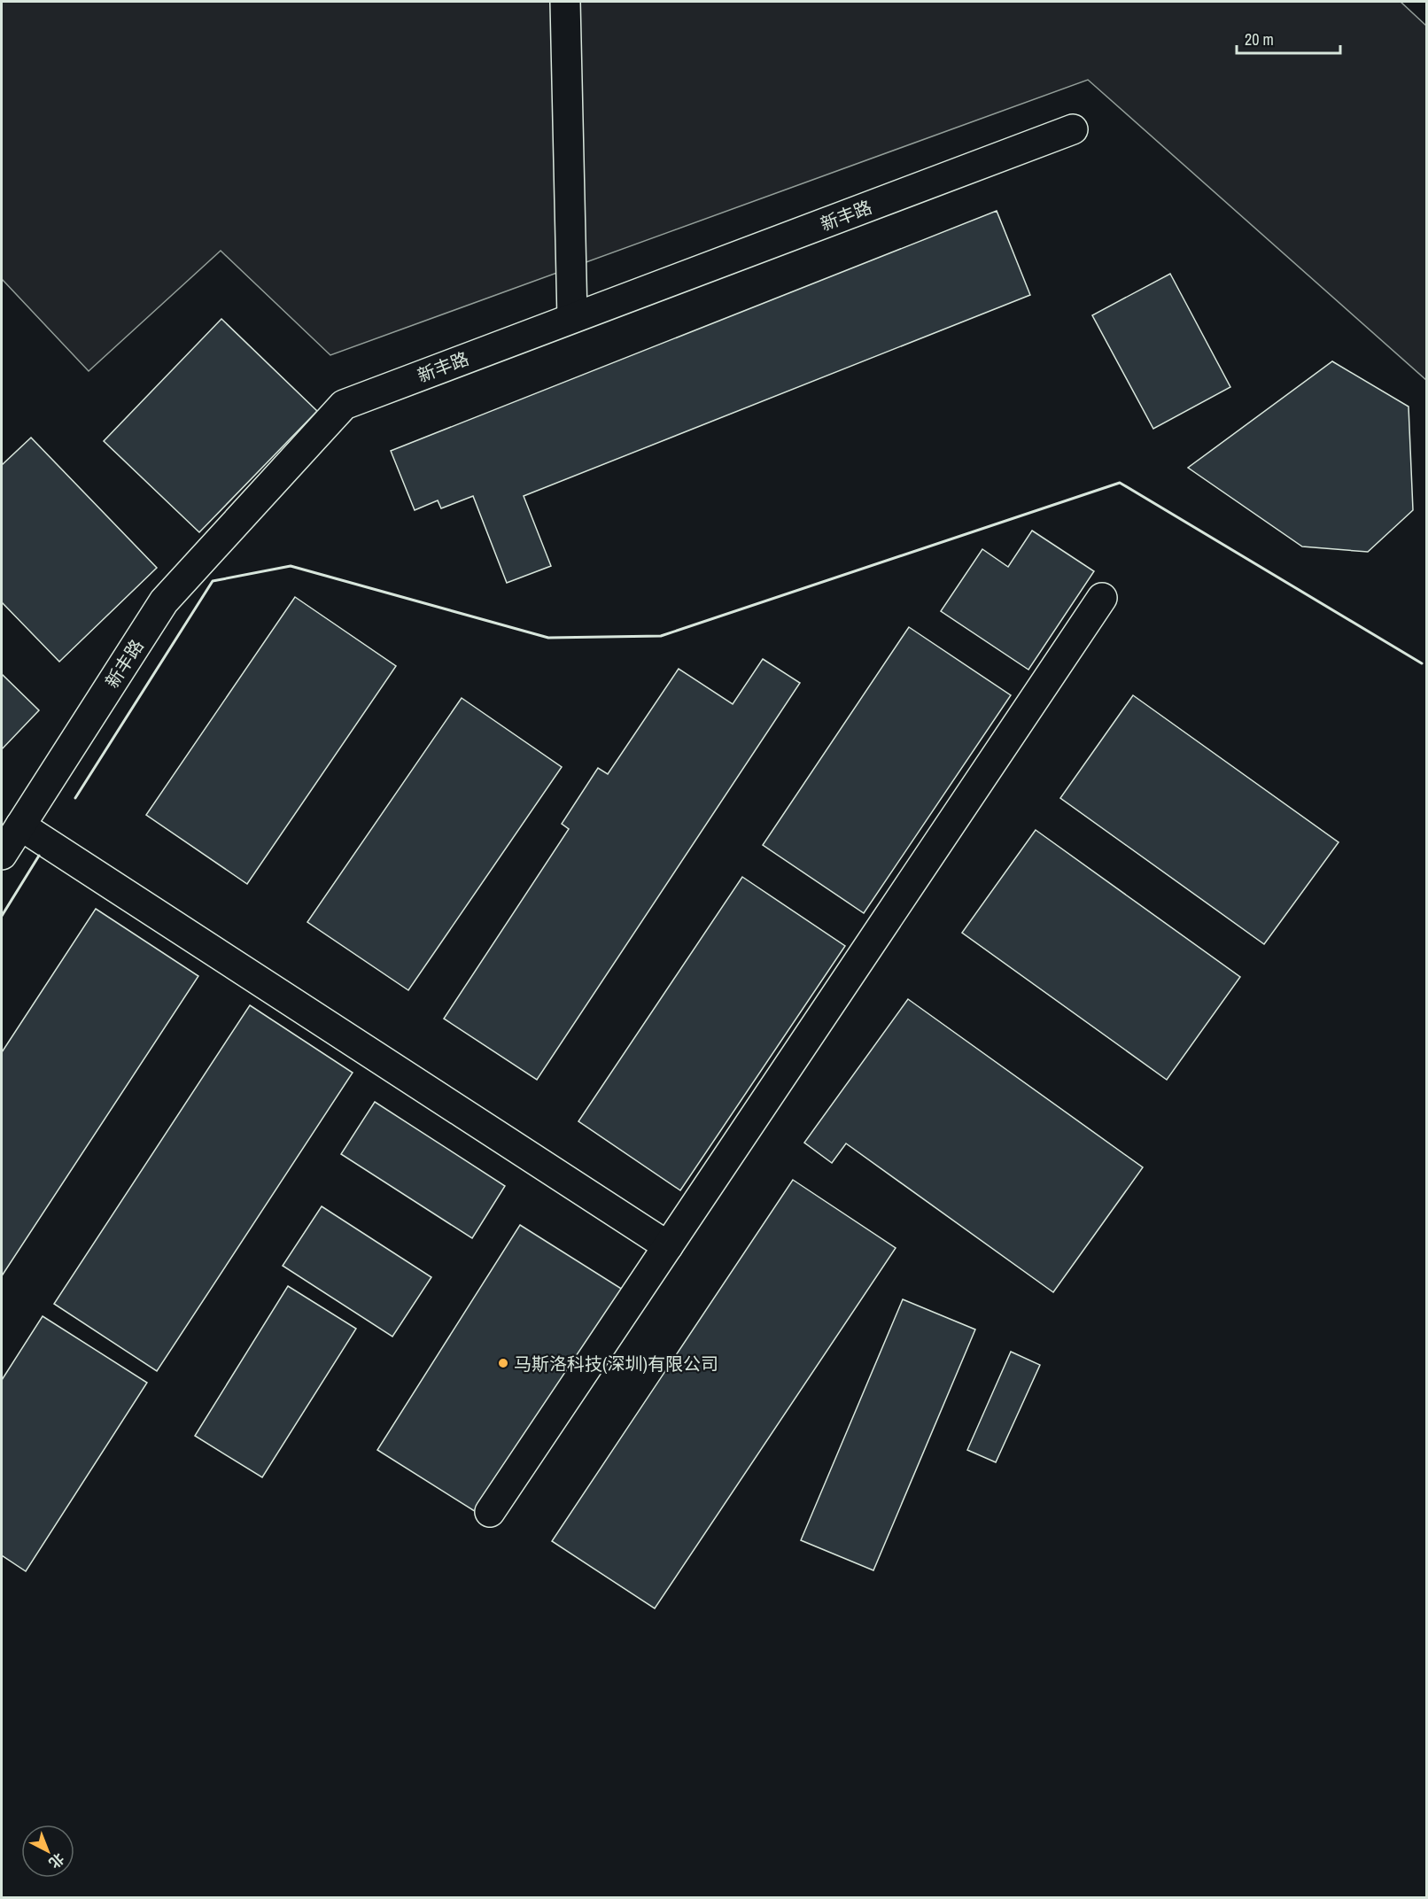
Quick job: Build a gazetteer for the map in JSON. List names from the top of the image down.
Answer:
{
  "streets": {
    "street": ["新丰路"]
  },
  "places": ["马斯洛科技(深圳)有限公司"],
  "scale_bar": "20 m",
  "north": "bottom right"
}
